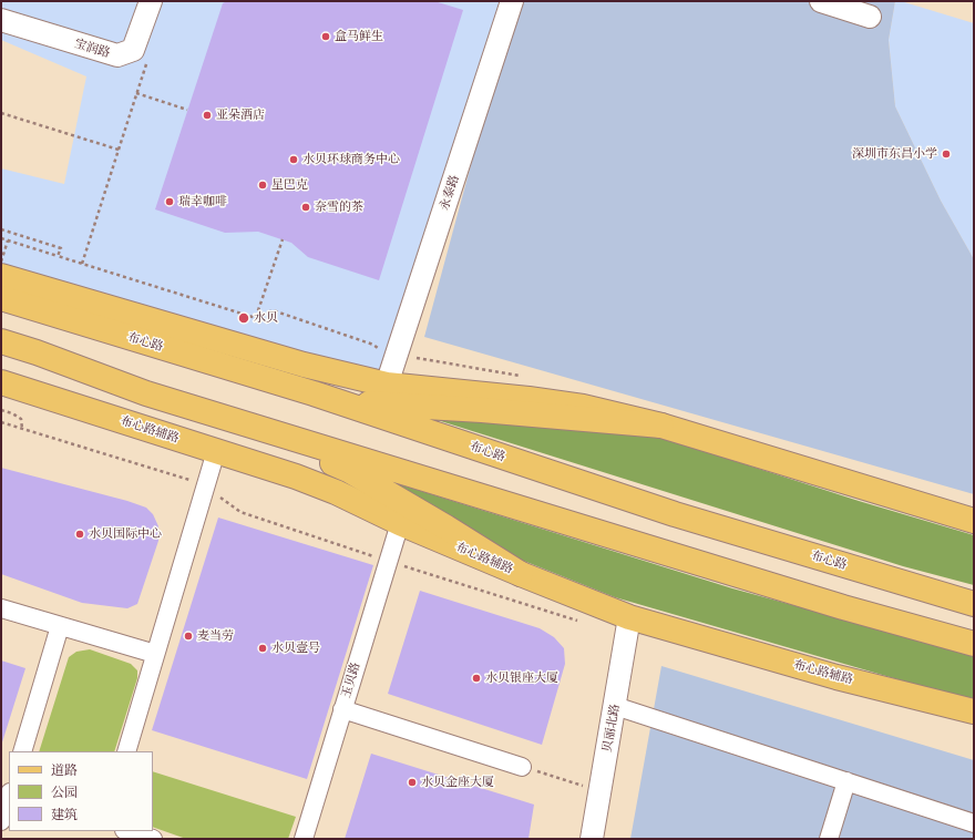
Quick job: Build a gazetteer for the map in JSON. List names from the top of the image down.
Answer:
{
  "streets": {
    "main road": ["布心路", "布心路辅路"],
    "street": [
      "宝润路",
      "永泰路",
      "玉贝路",
      "贝丽北路"
    ]
  },
  "crossings": [
    ["布心路辅路", "玉贝路"],
    ["布心路辅路", "贝丽北路"]
  ],
  "places": [
    "盒马鲜生",
    "亚朵酒店",
    "深圳市东昌小学",
    "水贝环球商务中心",
    "星巴克",
    "瑞幸咖啡",
    "奈雪的茶",
    "水贝",
    "水贝国际中心",
    "麦当劳",
    "水贝壹号",
    "水贝银座大厦",
    "水贝金座大厦"
  ],
  "legend": ["道路", "公园", "建筑"]
}
